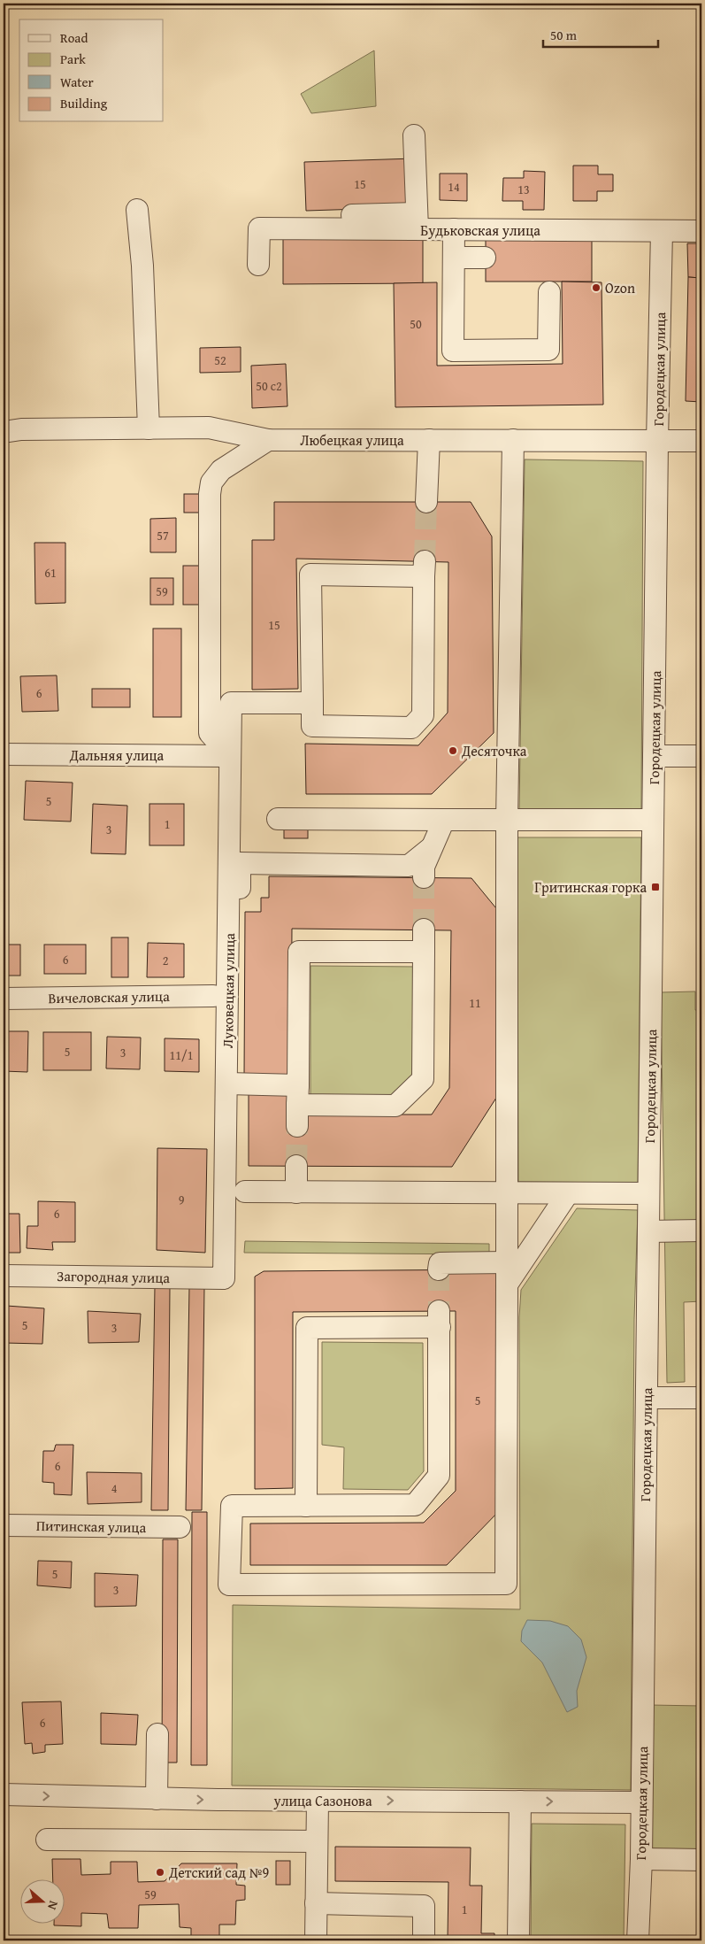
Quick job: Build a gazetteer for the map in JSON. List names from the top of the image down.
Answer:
{
  "streets": {
    "street": [
      "Будьковская улица",
      "Городецкая улица",
      "Любецкая улица",
      "Дальняя улица",
      "Луковецкая улица",
      "Вичеловская улица",
      "Загородная улица",
      "Питинская улица",
      "улица Сазонова"
    ]
  },
  "crossings": [
    ["Будьковская улица", "Городецкая улица"],
    ["Городецкая улица", "Любецкая улица"],
    ["Городецкая улица", "улица Сазонова"],
    ["Дальняя улица", "Луковецкая улица"],
    ["Луковецкая улица", "Загородная улица"]
  ],
  "places": {
    "other": ["Ozon", "Десяточка", "Детский сад №9"],
    "transit": ["Гритинская горка"]
  },
  "house_numbers": [
    "15",
    "14",
    "13",
    "50",
    "52",
    "50 с2",
    "57",
    "61",
    "59",
    "15",
    "6",
    "5",
    "1",
    "3",
    "6",
    "2",
    "11",
    "5",
    "3",
    "11/1",
    "9",
    "6",
    "5",
    "3",
    "5",
    "6",
    "4",
    "5",
    "3",
    "6",
    "59",
    "1"
  ],
  "legend": [
    "Road",
    "Park",
    "Water",
    "Building"
  ],
  "scale_bar": "50 m",
  "north": "right"
}
